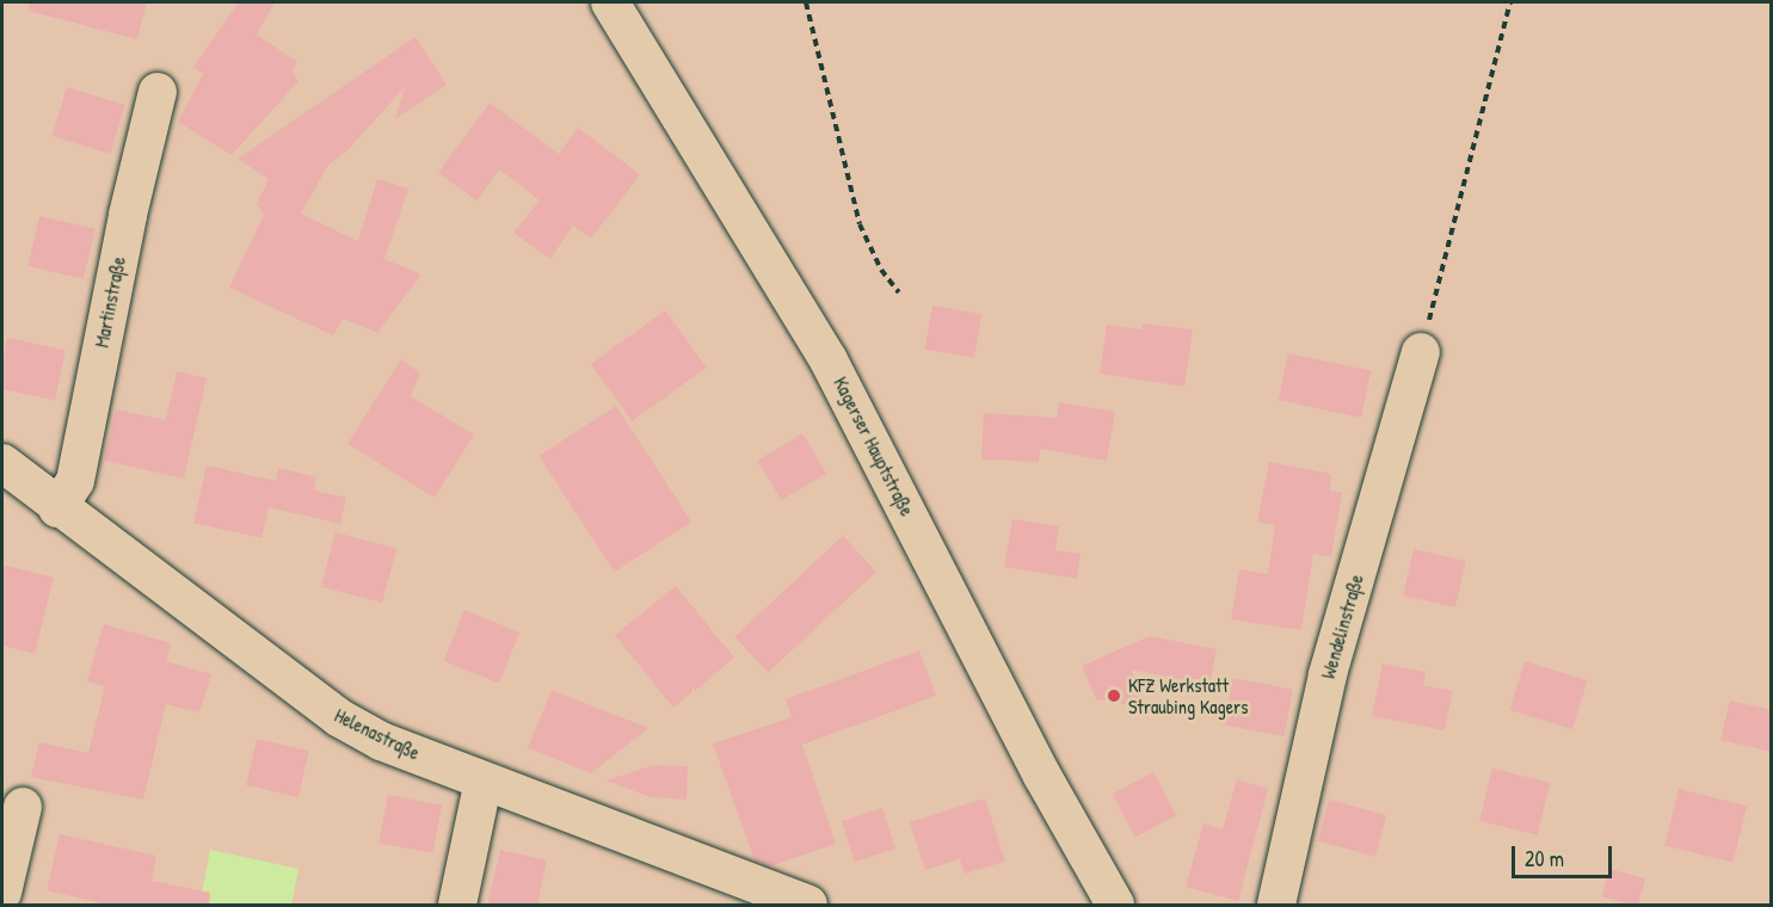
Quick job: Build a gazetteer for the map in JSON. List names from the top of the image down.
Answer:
{
  "streets": {
    "street": [
      "Martinstraße",
      "Kagerser Hauptstraße",
      "Wendelinstraße",
      "Helenastraße"
    ]
  },
  "crossings": [
    ["Martinstraße", "Helenastraße"]
  ],
  "places": ["KFZ Werkstatt Straubing Kagers"],
  "scale_bar": "20 m"
}
